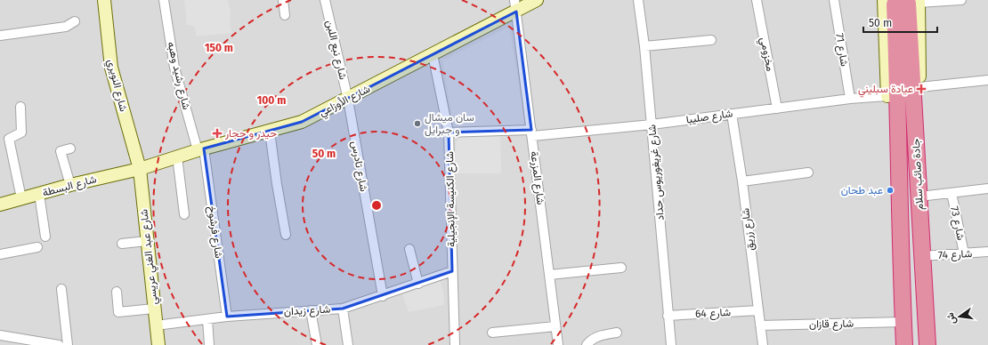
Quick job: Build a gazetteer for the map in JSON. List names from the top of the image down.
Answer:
{
  "streets": {
    "highway": ["جادة صائب سلام"],
    "street": [
      "شارع نبع اللبن",
      "شارع 71",
      "مخزومي",
      "شارع رشيد وهبه",
      "شارع النويري",
      "شارع الأوزاعي",
      "شارع صليبا",
      "شارع تادرس",
      "شارع غريغوريوس حداد",
      "شارع المزرعة",
      "شارع البسطة",
      "شارع الكنيسة الإنجيلية",
      "شارع 73",
      "شارع زريق",
      "شارع فرشوخ",
      "شارع 74",
      "شارع عبد الغني عريسي",
      "شارع زيدان",
      "شارع 64",
      "شارع قازان"
    ]
  },
  "crossings": [
    ["شارع نبع اللبن", "شارع الأوزاعي"],
    ["شارع نبع اللبن", "شارع تادرس"],
    ["شارع 71", "شارع صليبا"],
    ["مخزومي", "شارع صليبا"],
    ["شارع رشيد وهبه", "شارع الأوزاعي"],
    ["شارع رشيد وهبه", "شارع فرشوخ"],
    ["شارع النويري", "شارع الأوزاعي"],
    ["شارع النويري", "شارع البسطة"],
    ["شارع النويري", "شارع عبد الغني عريسي"],
    ["شارع الأوزاعي", "شارع تادرس"],
    ["شارع الأوزاعي", "شارع المزرعة"],
    ["شارع الأوزاعي", "شارع البسطة"],
    ["شارع الأوزاعي", "شارع الكنيسة الإنجيلية"],
    ["شارع الأوزاعي", "شارع فرشوخ"],
    ["شارع الأوزاعي", "شارع عبد الغني عريسي"],
    ["شارع صليبا", "شارع غريغوريوس حداد"],
    ["شارع صليبا", "شارع المزرعة"],
    ["شارع صليبا", "شارع الكنيسة الإنجيلية"],
    ["شارع صليبا", "شارع زريق"],
    ["شارع تادرس", "شارع زيدان"],
    ["شارع غريغوريوس حداد", "شارع 64"],
    ["جادة صائب سلام", "شارع 74"],
    ["جادة صائب سلام", "شارع قازان"],
    ["شارع البسطة", "شارع عبد الغني عريسي"],
    ["شارع الكنيسة الإنجيلية", "شارع زيدان"],
    ["شارع 73", "شارع 74"],
    ["شارع زريق", "شارع 64"],
    ["شارع زريق", "شارع قازان"],
    ["شارع فرشوخ", "شارع زيدان"],
    ["شارع عبد الغني عريسي", "شارع زيدان"]
  ],
  "places": {
    "health": ["عيادة سبليني", "حيدر و حجار"],
    "other": ["سان ميشال و جبرايل", "عبد طحان"]
  },
  "scale_bar": "50 m",
  "north": "left",
  "rings": ["150 m", "100 m", "50 m"]
}
